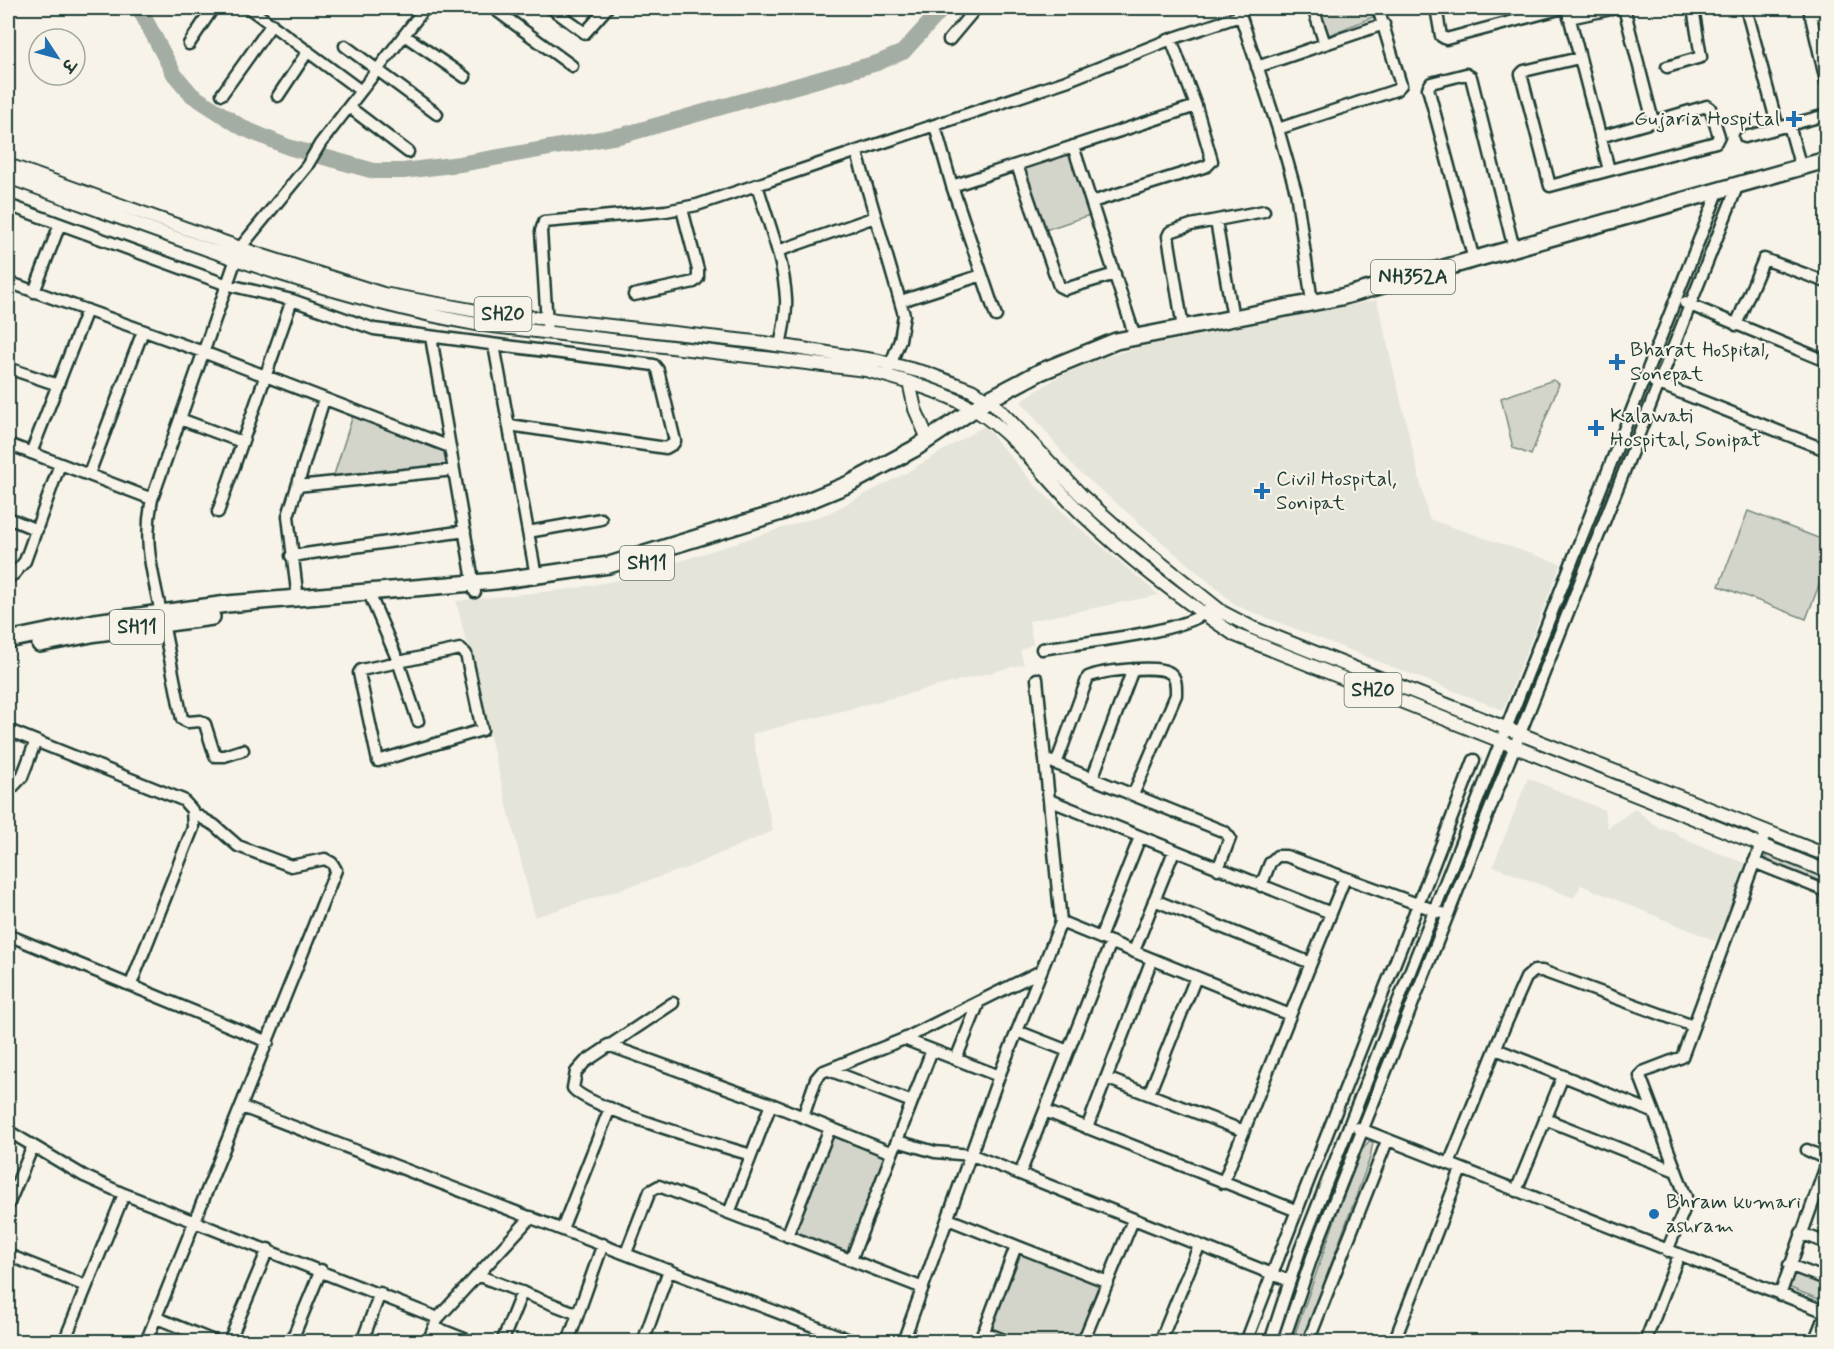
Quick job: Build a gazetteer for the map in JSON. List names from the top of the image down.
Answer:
{
  "streets": {
    "highway": ["NH352A", "SH11"],
    "main road": ["SH20"]
  },
  "crossings": [
    ["NH352A", "SH20"],
    ["NH352A", "SH11"],
    ["SH20", "SH11"]
  ],
  "places": {
    "health": [
      "Gujaria Hospital",
      "Bharat Hospital, Sonepat",
      "Kalawati Hospital, Sonipat",
      "Civil Hospital, Sonipat"
    ],
    "other": ["Bhram kumari ashram"]
  },
  "north": "bottom right"
}
